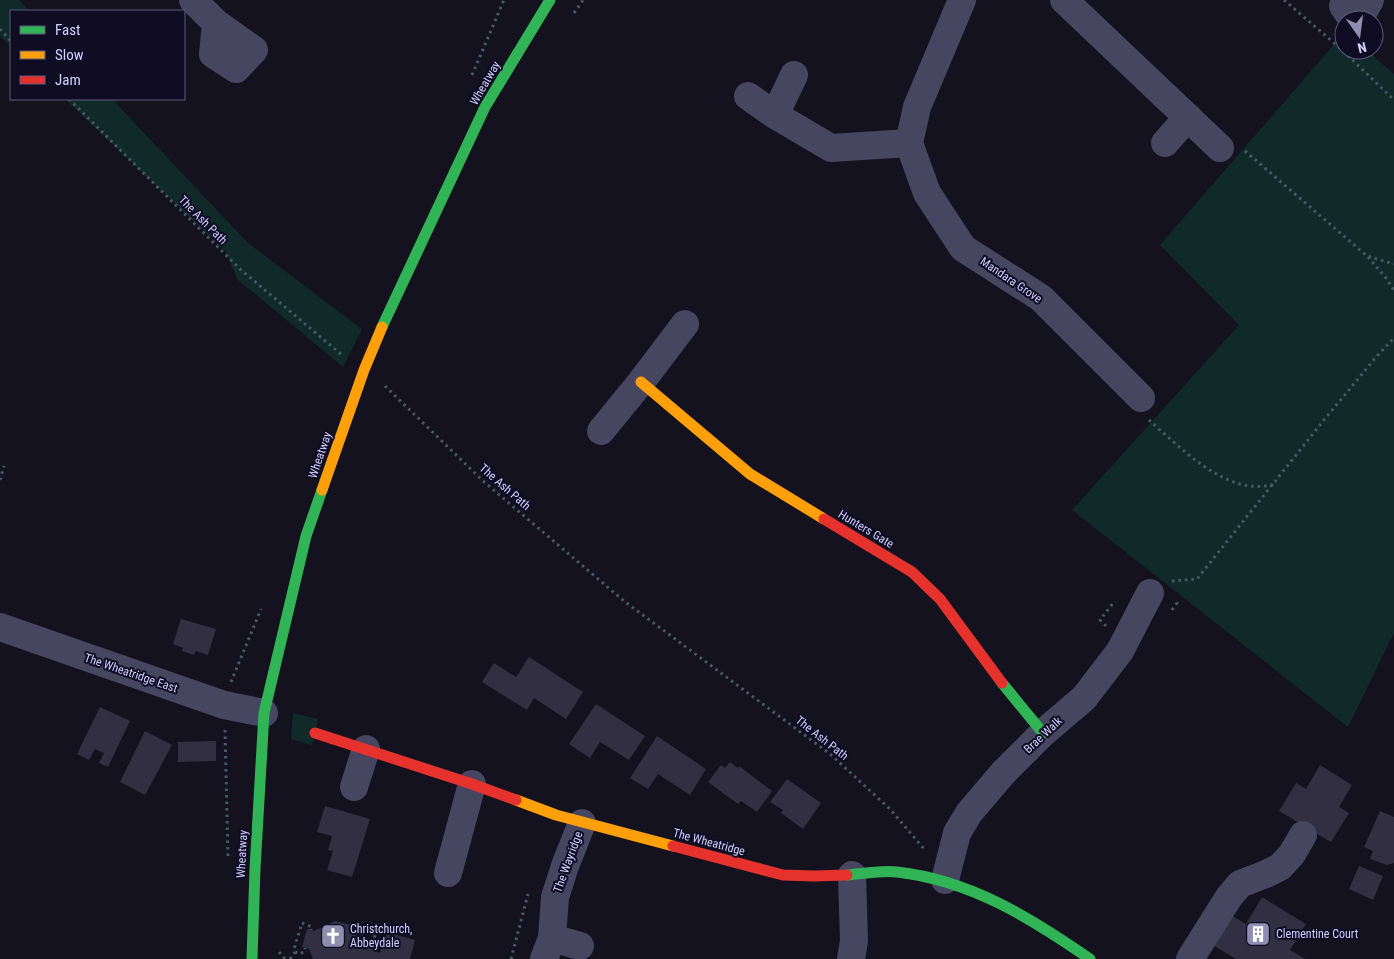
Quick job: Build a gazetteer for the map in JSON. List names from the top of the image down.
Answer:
{
  "streets": {
    "street": [
      "Wheatway",
      "Mandara Grove",
      "Hunters Gate",
      "The Wheatridge East",
      "Brae Walk",
      "The Wheatridge",
      "The Wayridge"
    ],
    "path": ["The Ash Path"]
  },
  "crossings": [
    ["Wheatway", "The Ash Path"],
    ["Wheatway", "The Wheatridge East"],
    ["The Ash Path", "Brae Walk"],
    ["The Ash Path", "The Wheatridge"],
    ["Hunters Gate", "Brae Walk"],
    ["Brae Walk", "The Wheatridge"],
    ["The Wheatridge", "The Wayridge"]
  ],
  "places": {
    "building": ["Clementine Court"],
    "church": ["Christchurch, Abbeydale"]
  },
  "legend": ["Fast", "Slow", "Jam"],
  "north": "bottom"
}
